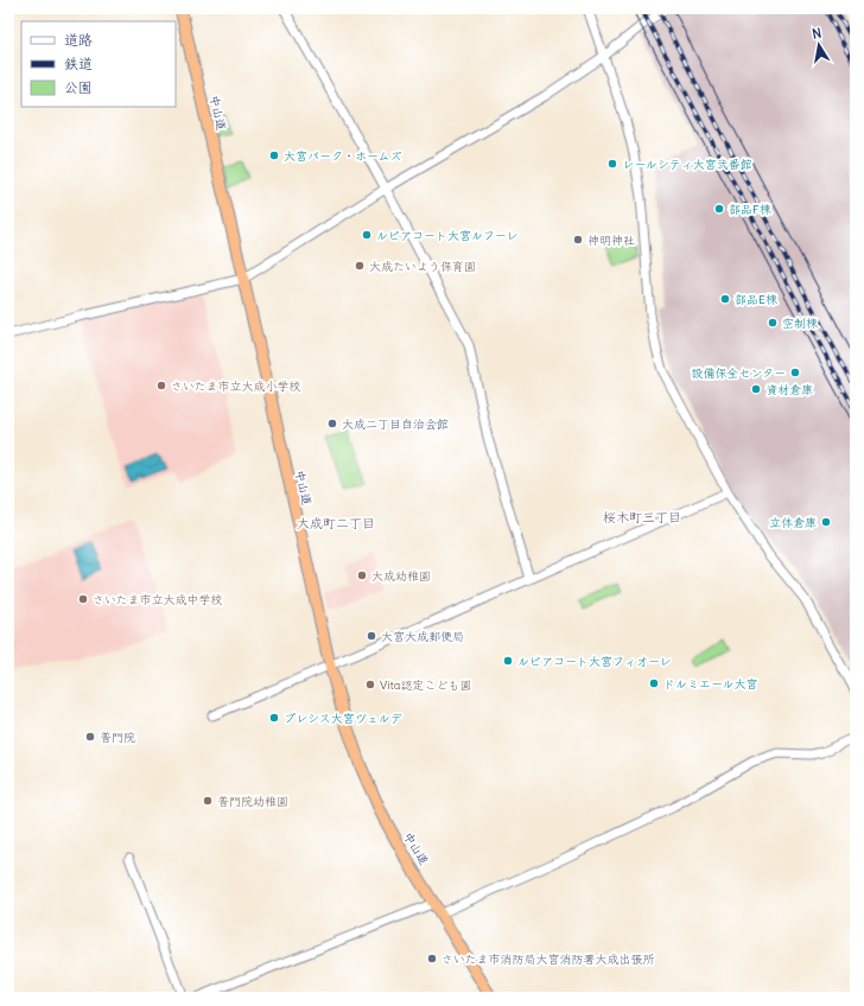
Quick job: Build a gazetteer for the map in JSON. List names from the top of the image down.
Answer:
{
  "streets": {
    "highway": ["中山道"]
  },
  "districts": ["桜木町三丁目", "大成町二丁目"],
  "places": [
    "大宮パーク・ホームズ",
    "レールシティ大宮弐番館",
    "部品F棟",
    "ルピアコート大宮ルフーレ",
    "神明神社",
    "大成たいよう保育園",
    "部品E棟",
    "空制棟",
    "設備保全センター",
    "さいたま市立大成小学校",
    "資材倉庫",
    "大成二丁目自治会館",
    "立体倉庫",
    "大成幼稚園",
    "さいたま市立大成中学校",
    "大宮大成郵便局",
    "ルピアコート大宮フィオーレ",
    "ドルミエール大宮",
    "Vita認定こども園",
    "プレシス大宮ヴェルデ",
    "普門院",
    "普門院幼稚園",
    "さいたま市消防局大宮消防署大成出張所"
  ],
  "legend": ["道路", "鉄道", "公園"],
  "north": "top"
}
